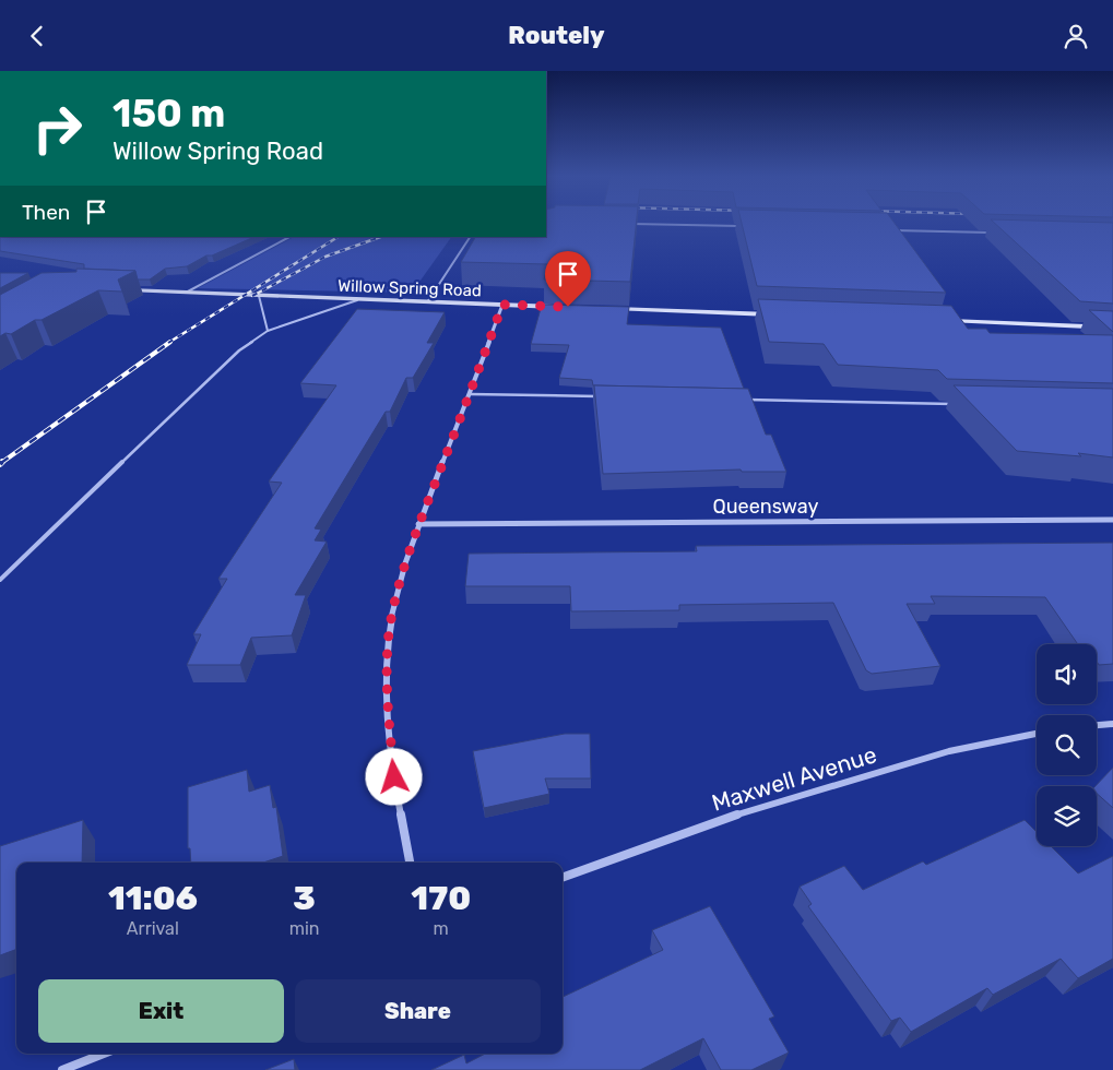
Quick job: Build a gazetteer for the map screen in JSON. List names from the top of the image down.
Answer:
{
  "streets": {
    "street": ["Willow Spring Road", "Queensway", "Maxwell Avenue"]
  },
  "page": {
    "header": "Routely",
    "turn": ["150 m", "Willow Spring Road"],
    "then": "Then",
    "eta": [
      "11:06",
      "Arrival",
      "3",
      "min",
      "170",
      "m"
    ],
    "buttons": ["Exit", "Share"]
  }
}
